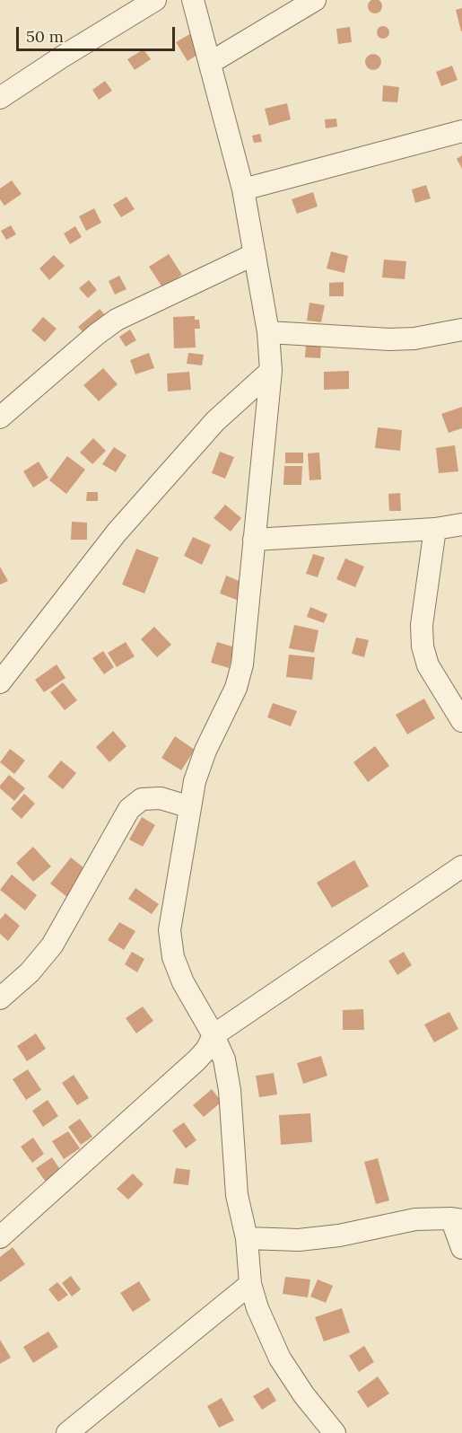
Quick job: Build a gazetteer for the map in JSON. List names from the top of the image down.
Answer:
{
  "scale_bar": "50 m"
}
